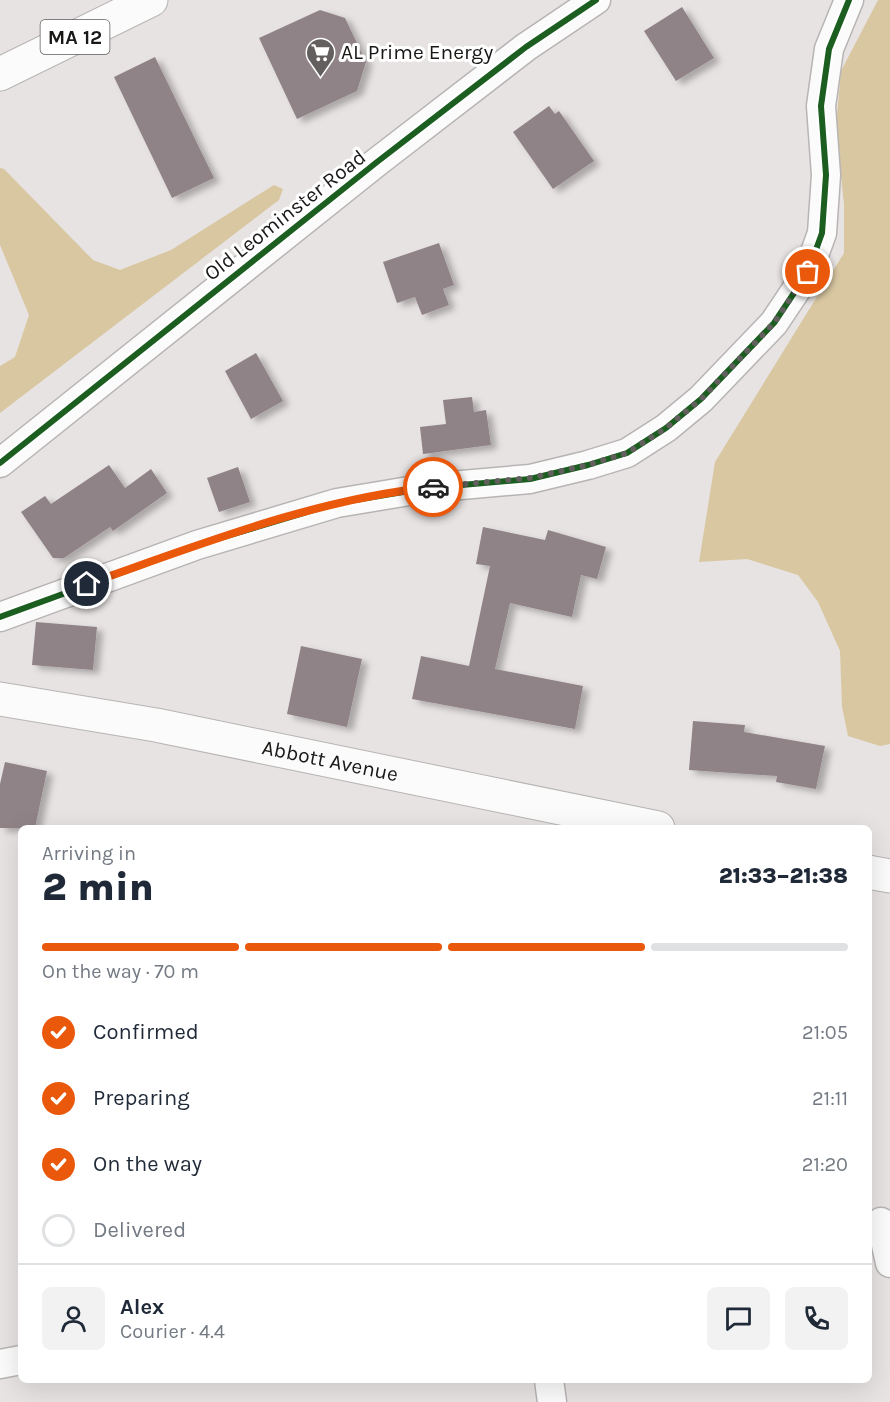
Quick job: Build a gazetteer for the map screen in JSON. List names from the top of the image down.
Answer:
{
  "streets": {
    "main road": ["MA 12", "Abbott Avenue"],
    "street": ["Old Leominster Road"]
  },
  "places": {
    "supermarket": ["AL Prime Energy"]
  },
  "page": {
    "heading": ["2 min", "Arriving in", "21:33–21:38"],
    "panel": ["Alex", "Courier · 4.4"],
    "bar": "On the way · 70 m",
    "list": [
      ["Confirmed", "21:05"],
      ["Preparing", "21:11"],
      ["On the way", "21:20"],
      "Delivered"
    ]
  }
}
